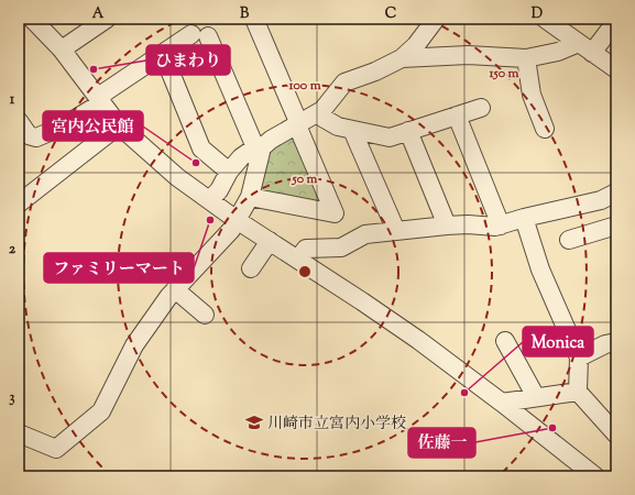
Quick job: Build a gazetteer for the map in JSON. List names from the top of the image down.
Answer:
{
  "places": {
    "other": [
      "ひまわり",
      "宮内公民館",
      "ファミリーマート",
      "Monica",
      "佐藤一"
    ],
    "school or university": ["川崎市立宮内小学校"]
  },
  "grid": {
    "columns": [
      "A",
      "B",
      "C",
      "D"
    ],
    "rows": ["1", "2", "3"]
  },
  "rings": ["150 m", "100 m", "50 m"]
}
